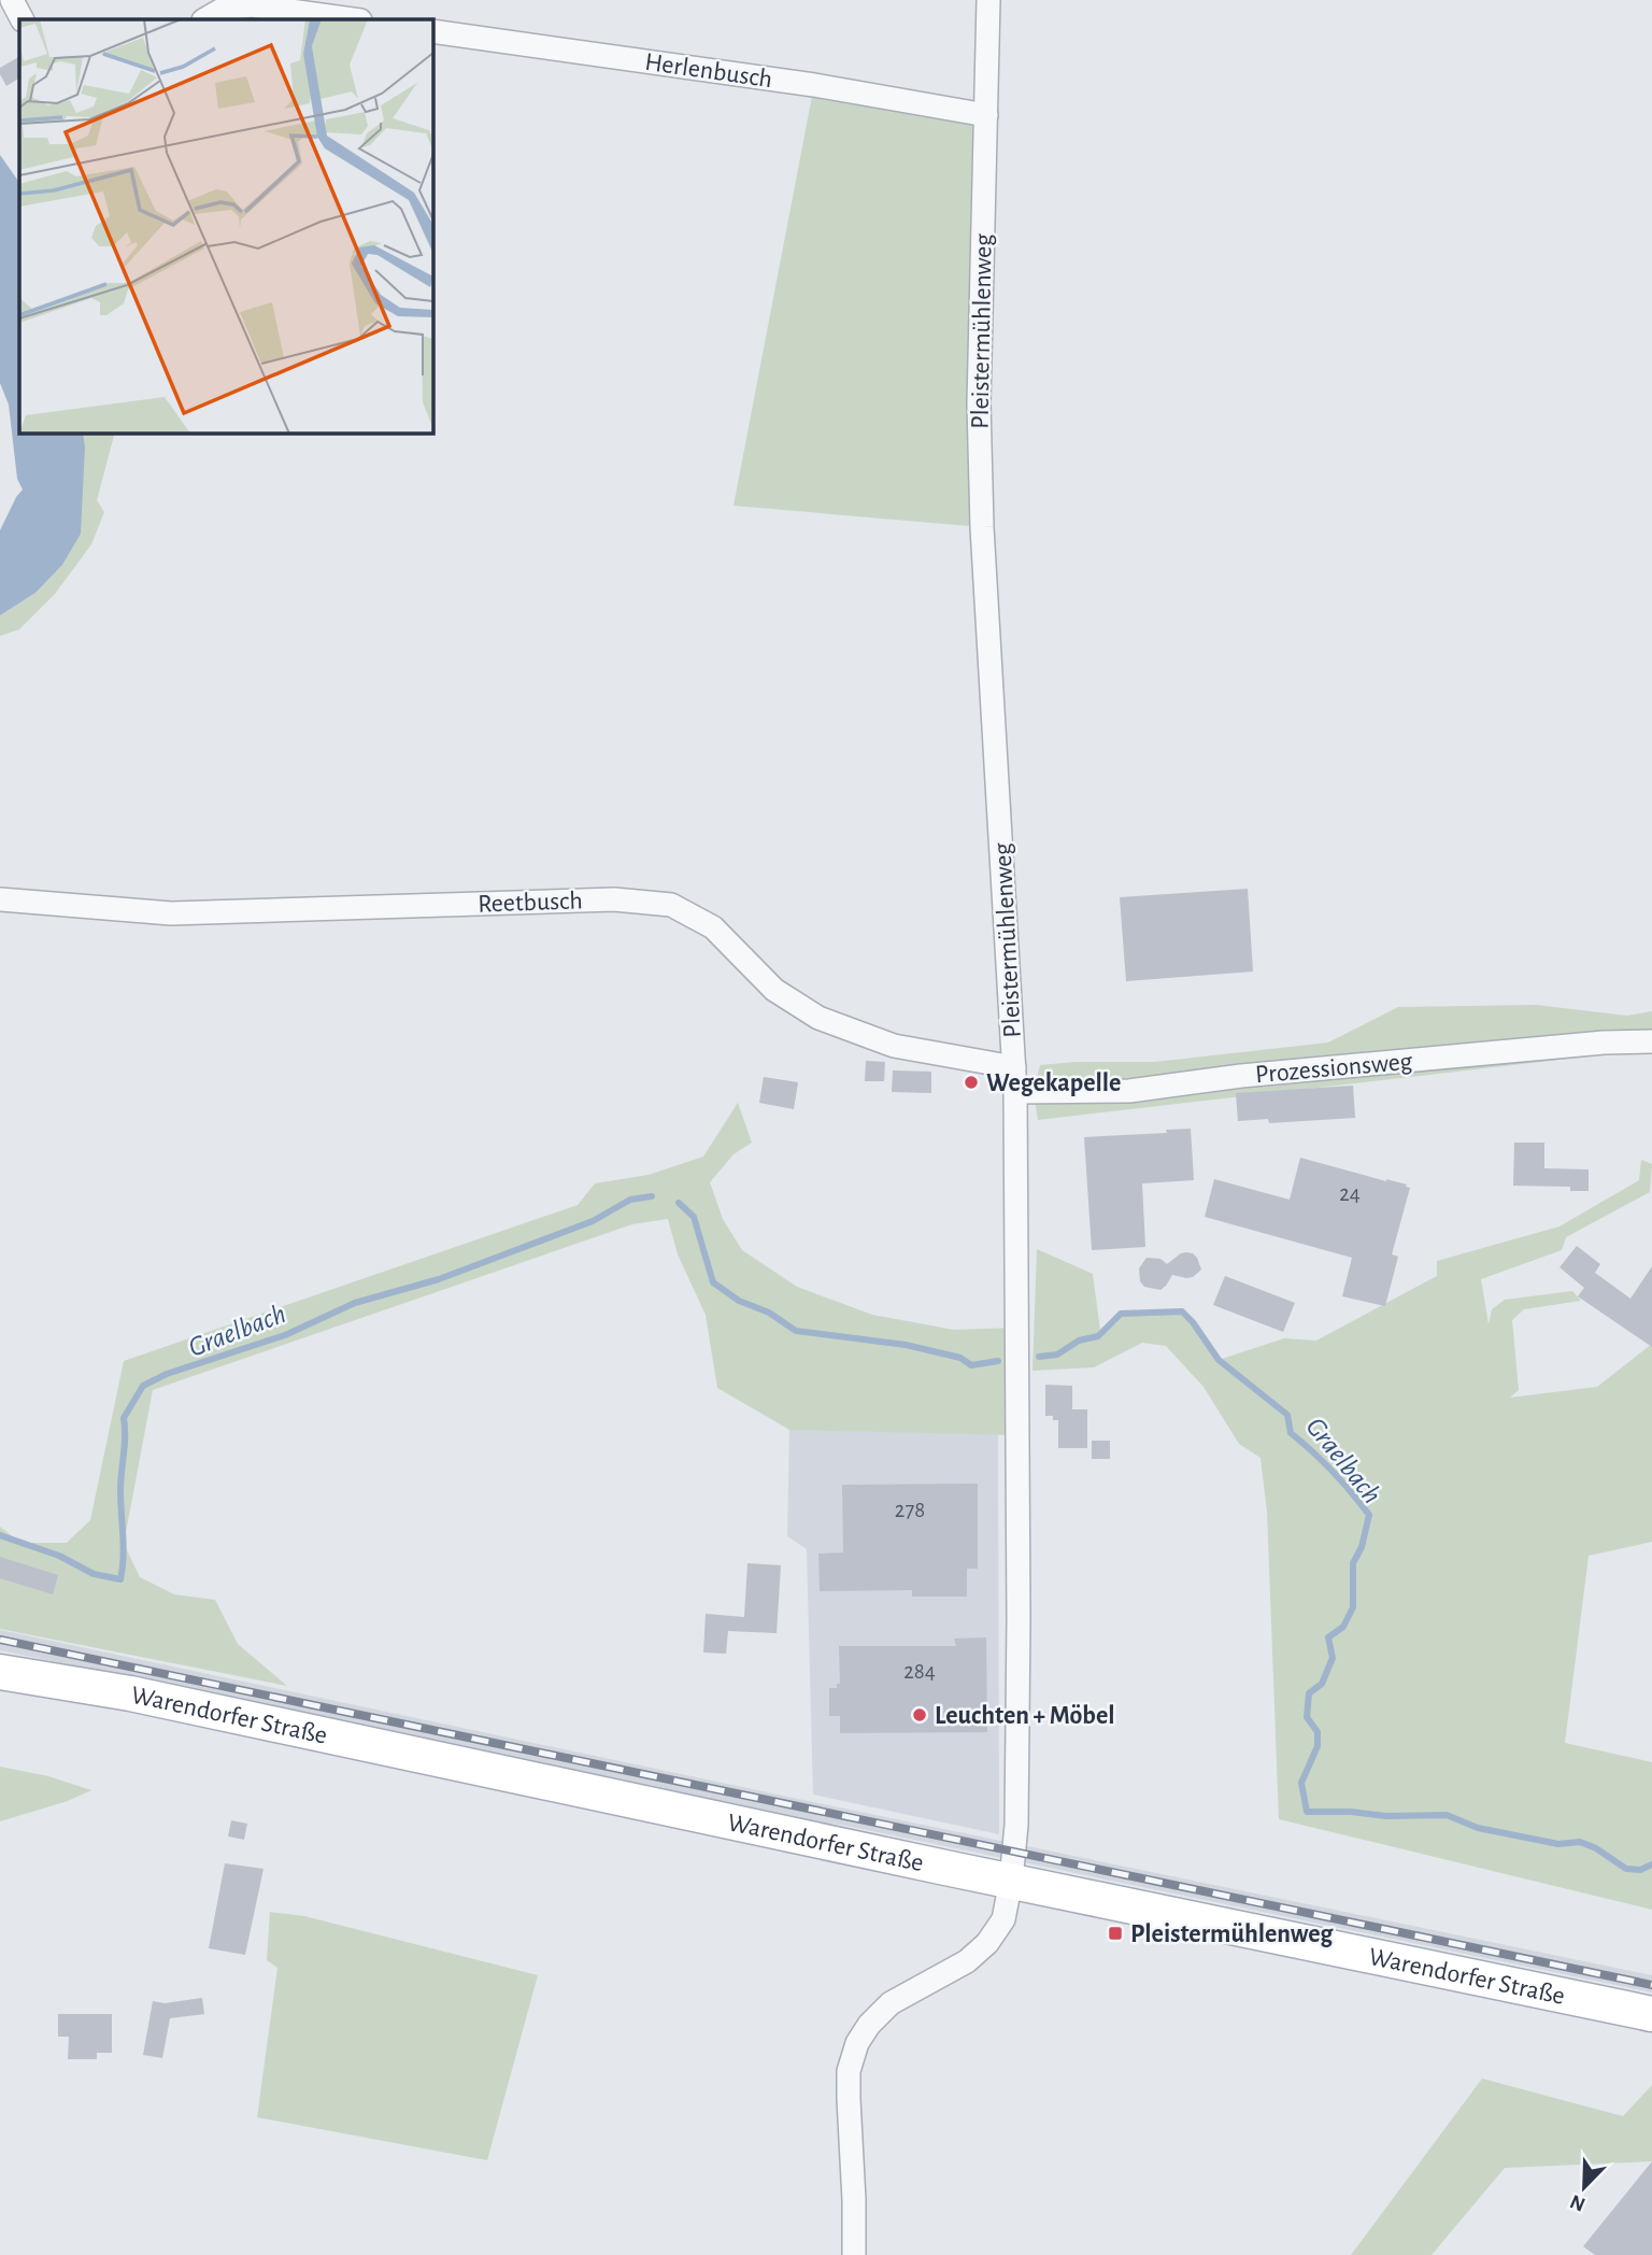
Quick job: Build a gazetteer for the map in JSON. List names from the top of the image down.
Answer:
{
  "streets": {
    "main road": ["Warendorfer Straße"],
    "street": [
      "Herlenbusch",
      "Pleistermühlenweg",
      "Reetbusch",
      "Prozessionsweg"
    ]
  },
  "crossings": [
    ["Herlenbusch", "Pleistermühlenweg"],
    ["Pleistermühlenweg", "Reetbusch"],
    ["Pleistermühlenweg", "Prozessionsweg"],
    ["Pleistermühlenweg", "Warendorfer Straße"]
  ],
  "water": ["Graelbach"],
  "places": {
    "other": ["Wegekapelle", "Leuchten + Möbel"],
    "transit": ["Pleistermühlenweg"]
  },
  "house_numbers": ["24", "278", "284"],
  "north": "bottom left"
}
